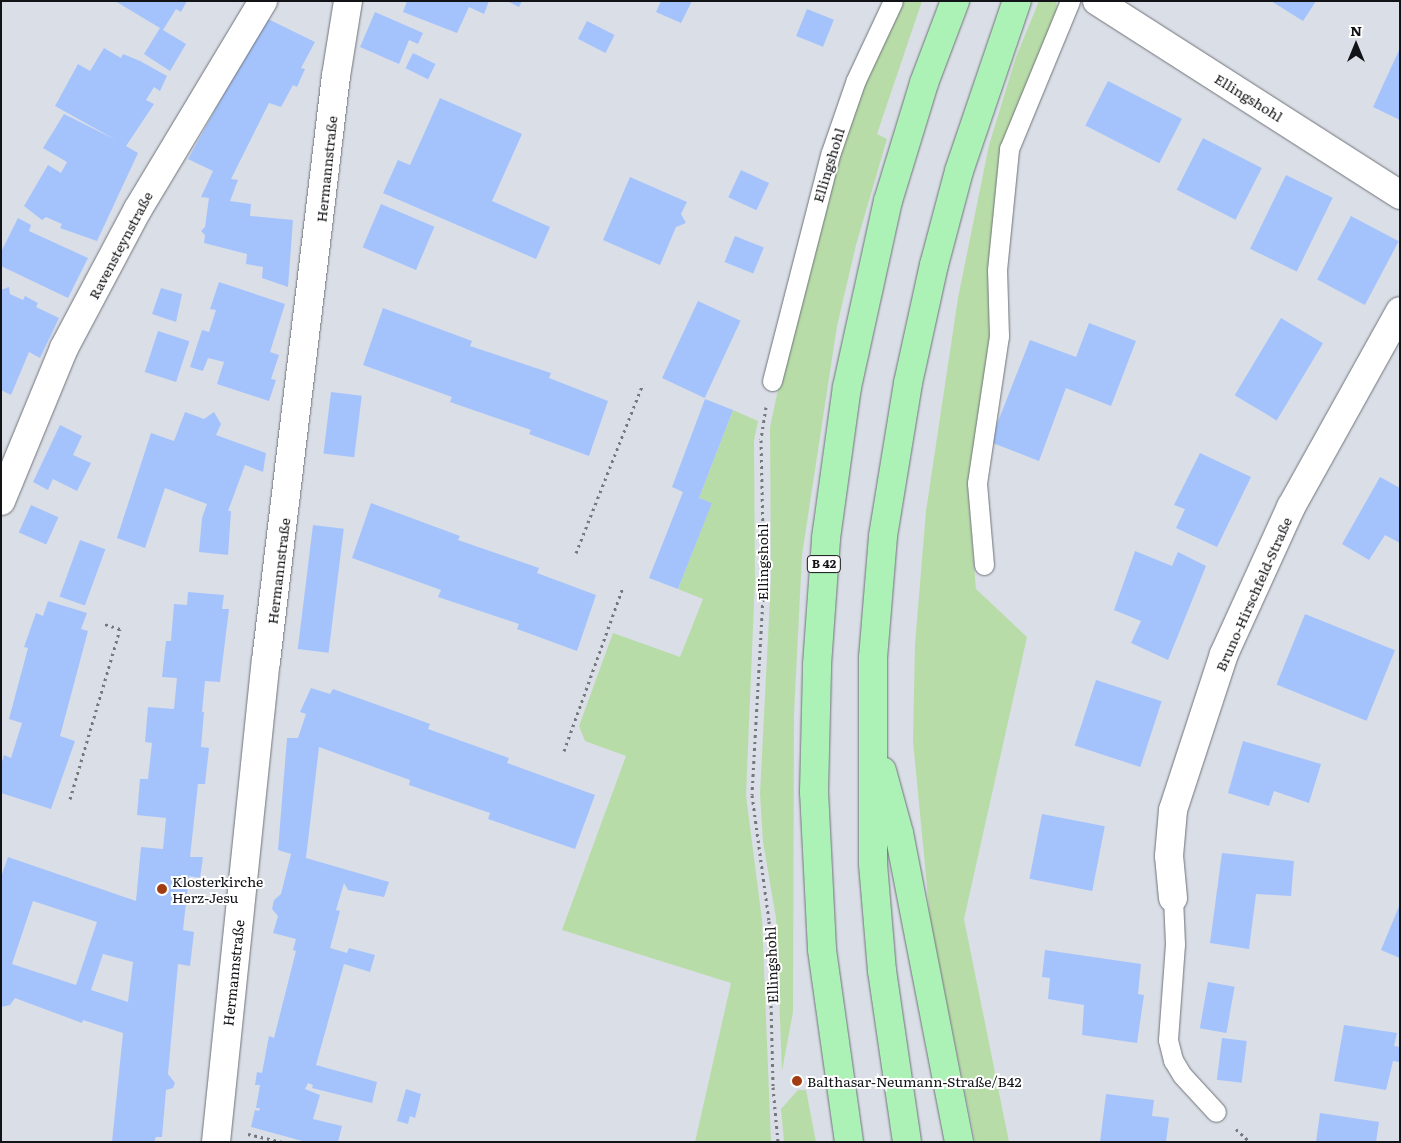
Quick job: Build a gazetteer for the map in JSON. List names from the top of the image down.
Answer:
{
  "streets": {
    "highway": ["B 42"],
    "street": [
      "Ellingshohl",
      "Hermannstraße",
      "Ravensteynstraße",
      "Bruno-Hirschfeld-Straße"
    ]
  },
  "places": ["Klosterkirche Herz-Jesu", "Balthasar-Neumann-Straße/B42"],
  "north": "top"
}
